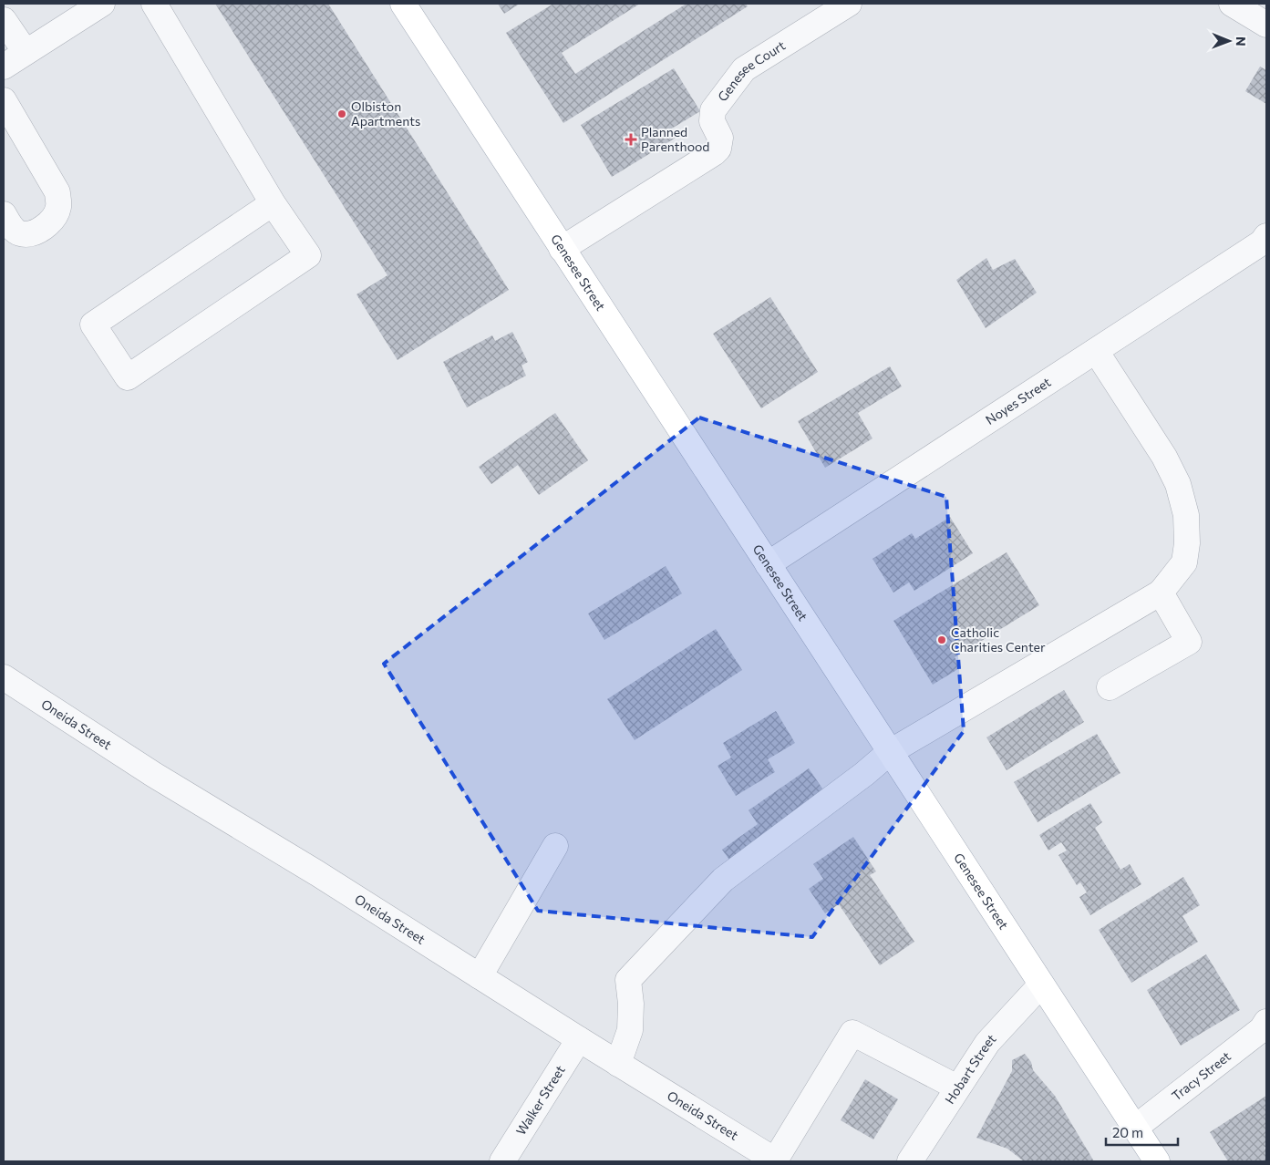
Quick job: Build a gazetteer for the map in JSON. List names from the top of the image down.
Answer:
{
  "streets": {
    "main road": ["Genesee Street"],
    "street": [
      "Genesee Court",
      "Noyes Street",
      "Oneida Street",
      "Hobart Street",
      "Tracy Street",
      "Walker Street"
    ]
  },
  "crossings": [
    ["Genesee Court", "Genesee Street"],
    ["Genesee Street", "Noyes Street"],
    ["Genesee Street", "Hobart Street"],
    ["Genesee Street", "Tracy Street"],
    ["Oneida Street", "Walker Street"]
  ],
  "places": {
    "other": ["Olbiston Apartments", "Catholic Charities Center"],
    "health": ["Planned Parenthood"]
  },
  "scale_bar": "20 m",
  "north": "right"
}
